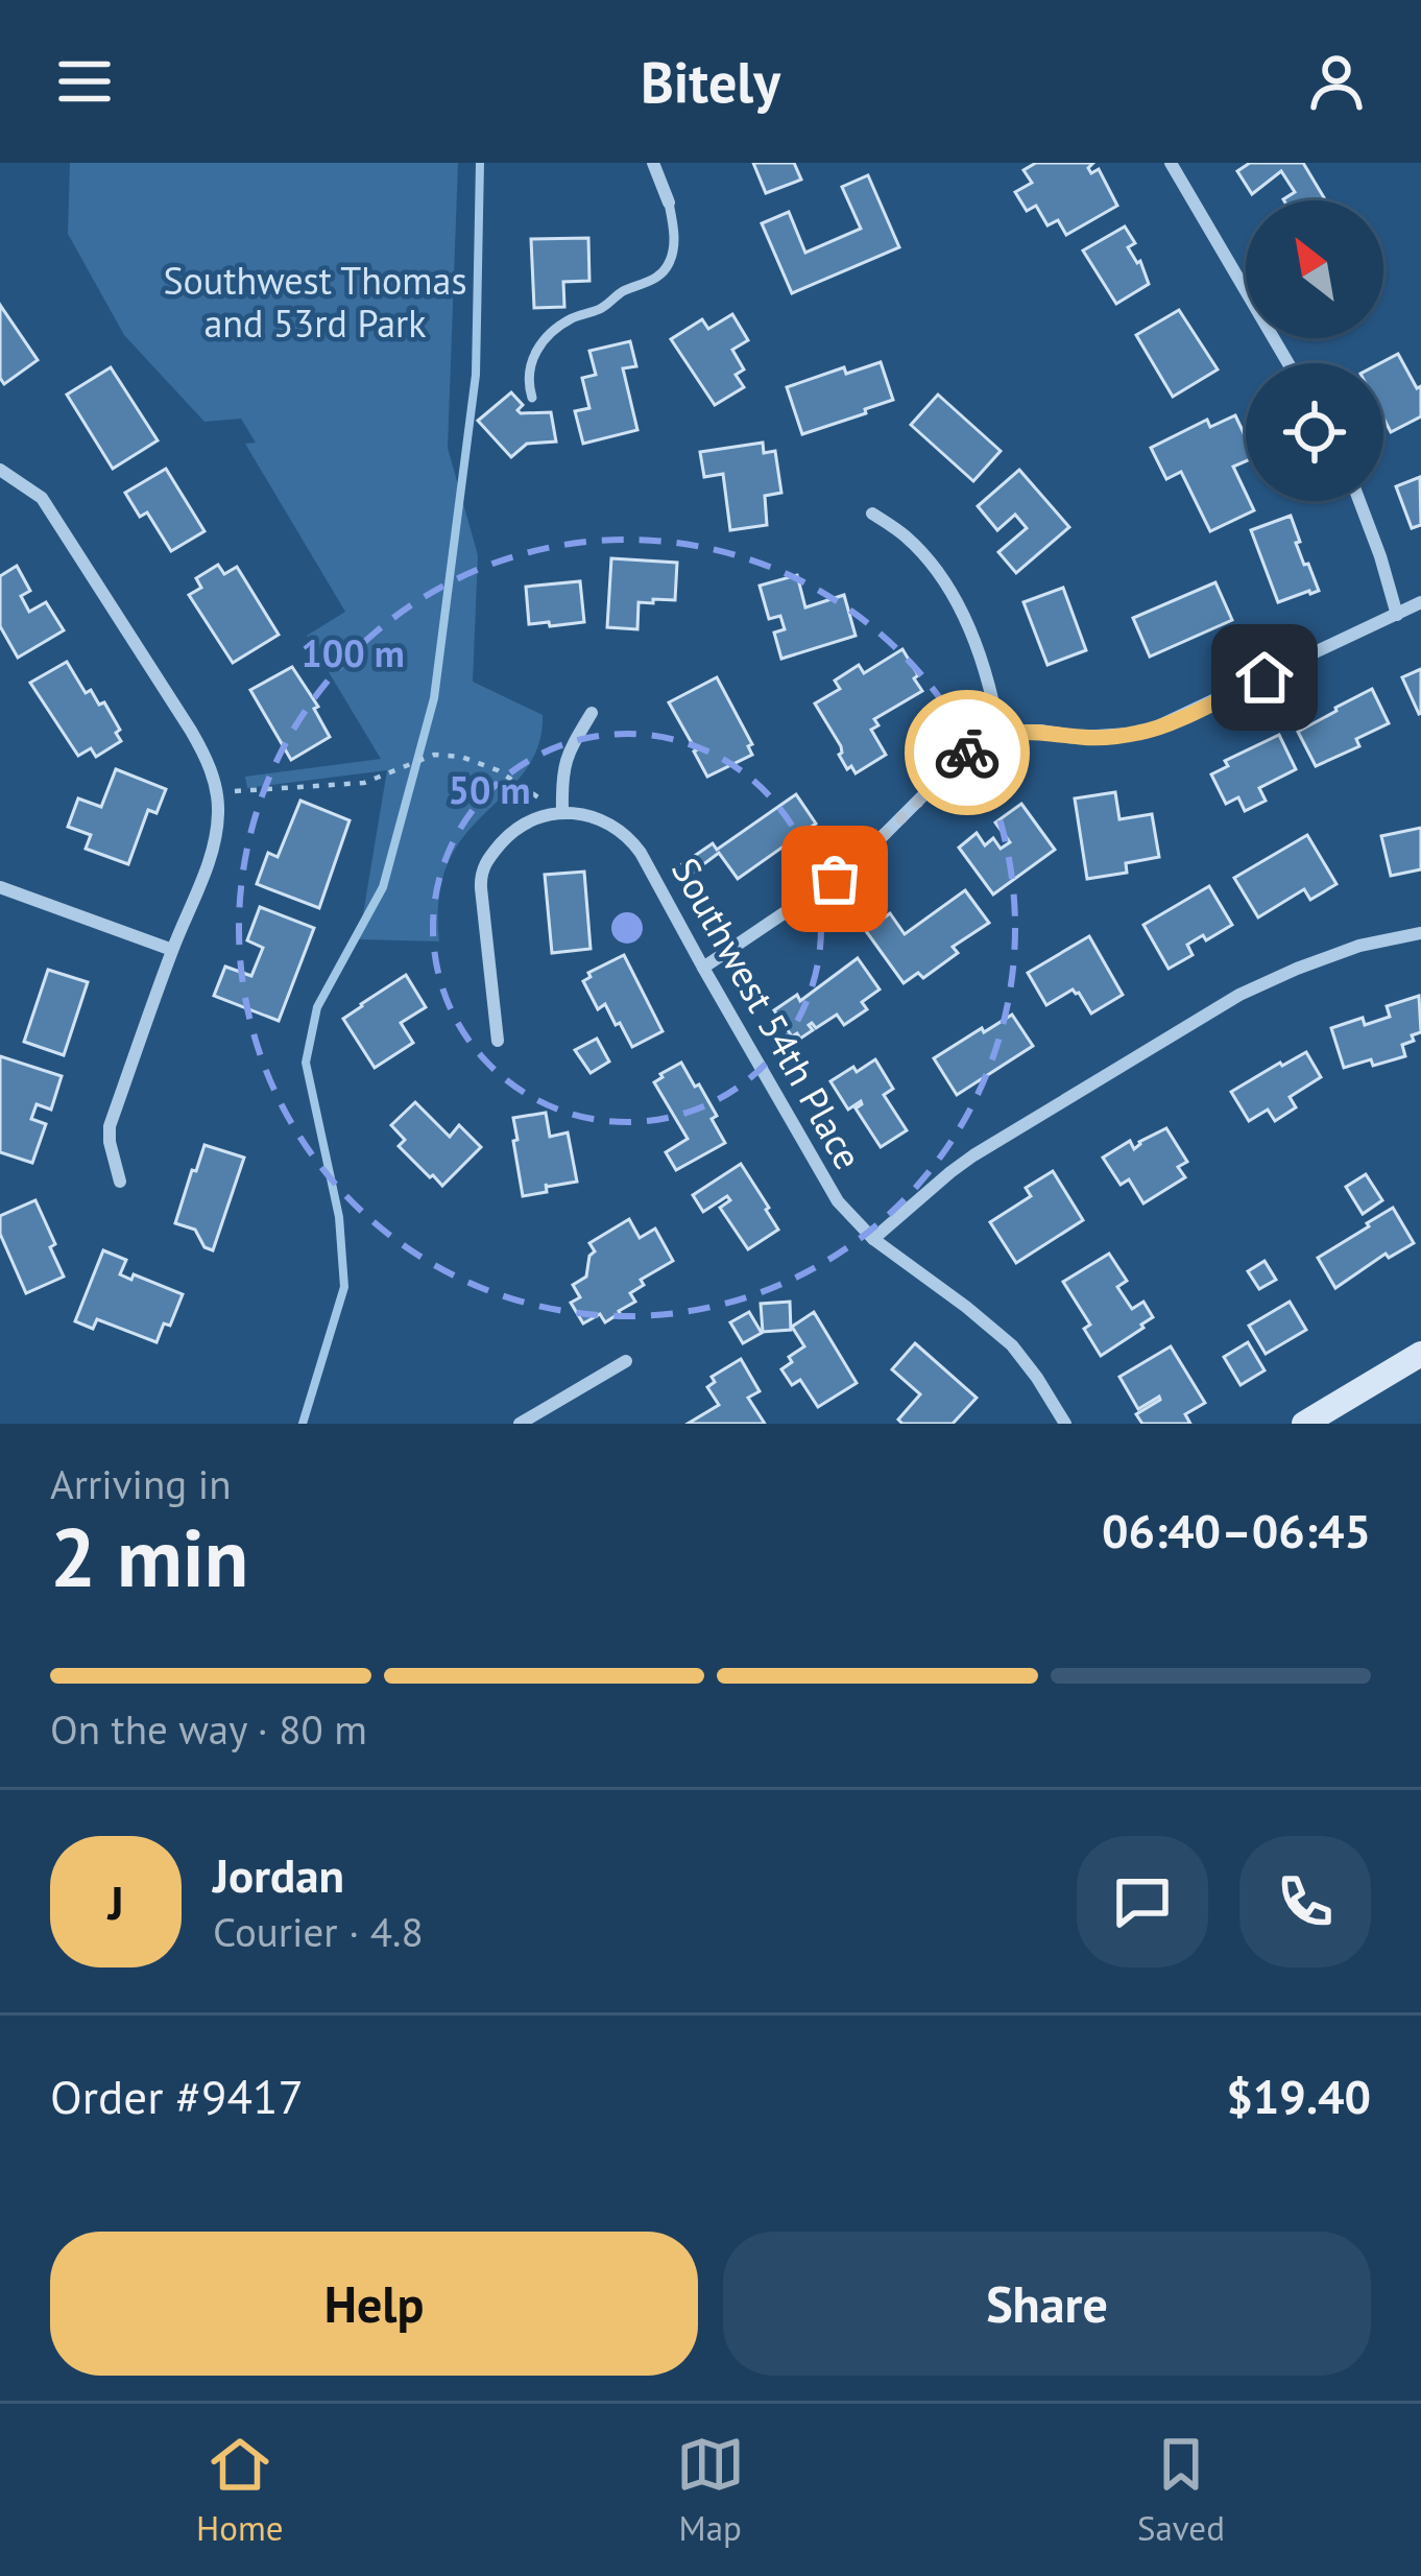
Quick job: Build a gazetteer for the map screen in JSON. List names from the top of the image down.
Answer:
{
  "streets": {
    "street": ["Southwest 54th Place"]
  },
  "parks": ["Southwest Thomas and 53rd Park"],
  "north": "top left",
  "page": {
    "header": "Bitely",
    "heading": ["2 min", "Arriving in", "06:40–06:45"],
    "panel": [
      "Jordan",
      "Courier · 4.8",
      "Order #9417",
      "$19.40"
    ],
    "bar": "On the way · 80 m",
    "round": "J",
    "buttons": ["Help", "Share"],
    "tabs": ["Home", "Map", "Saved"]
  },
  "rings": ["100 m", "50 m"]
}
